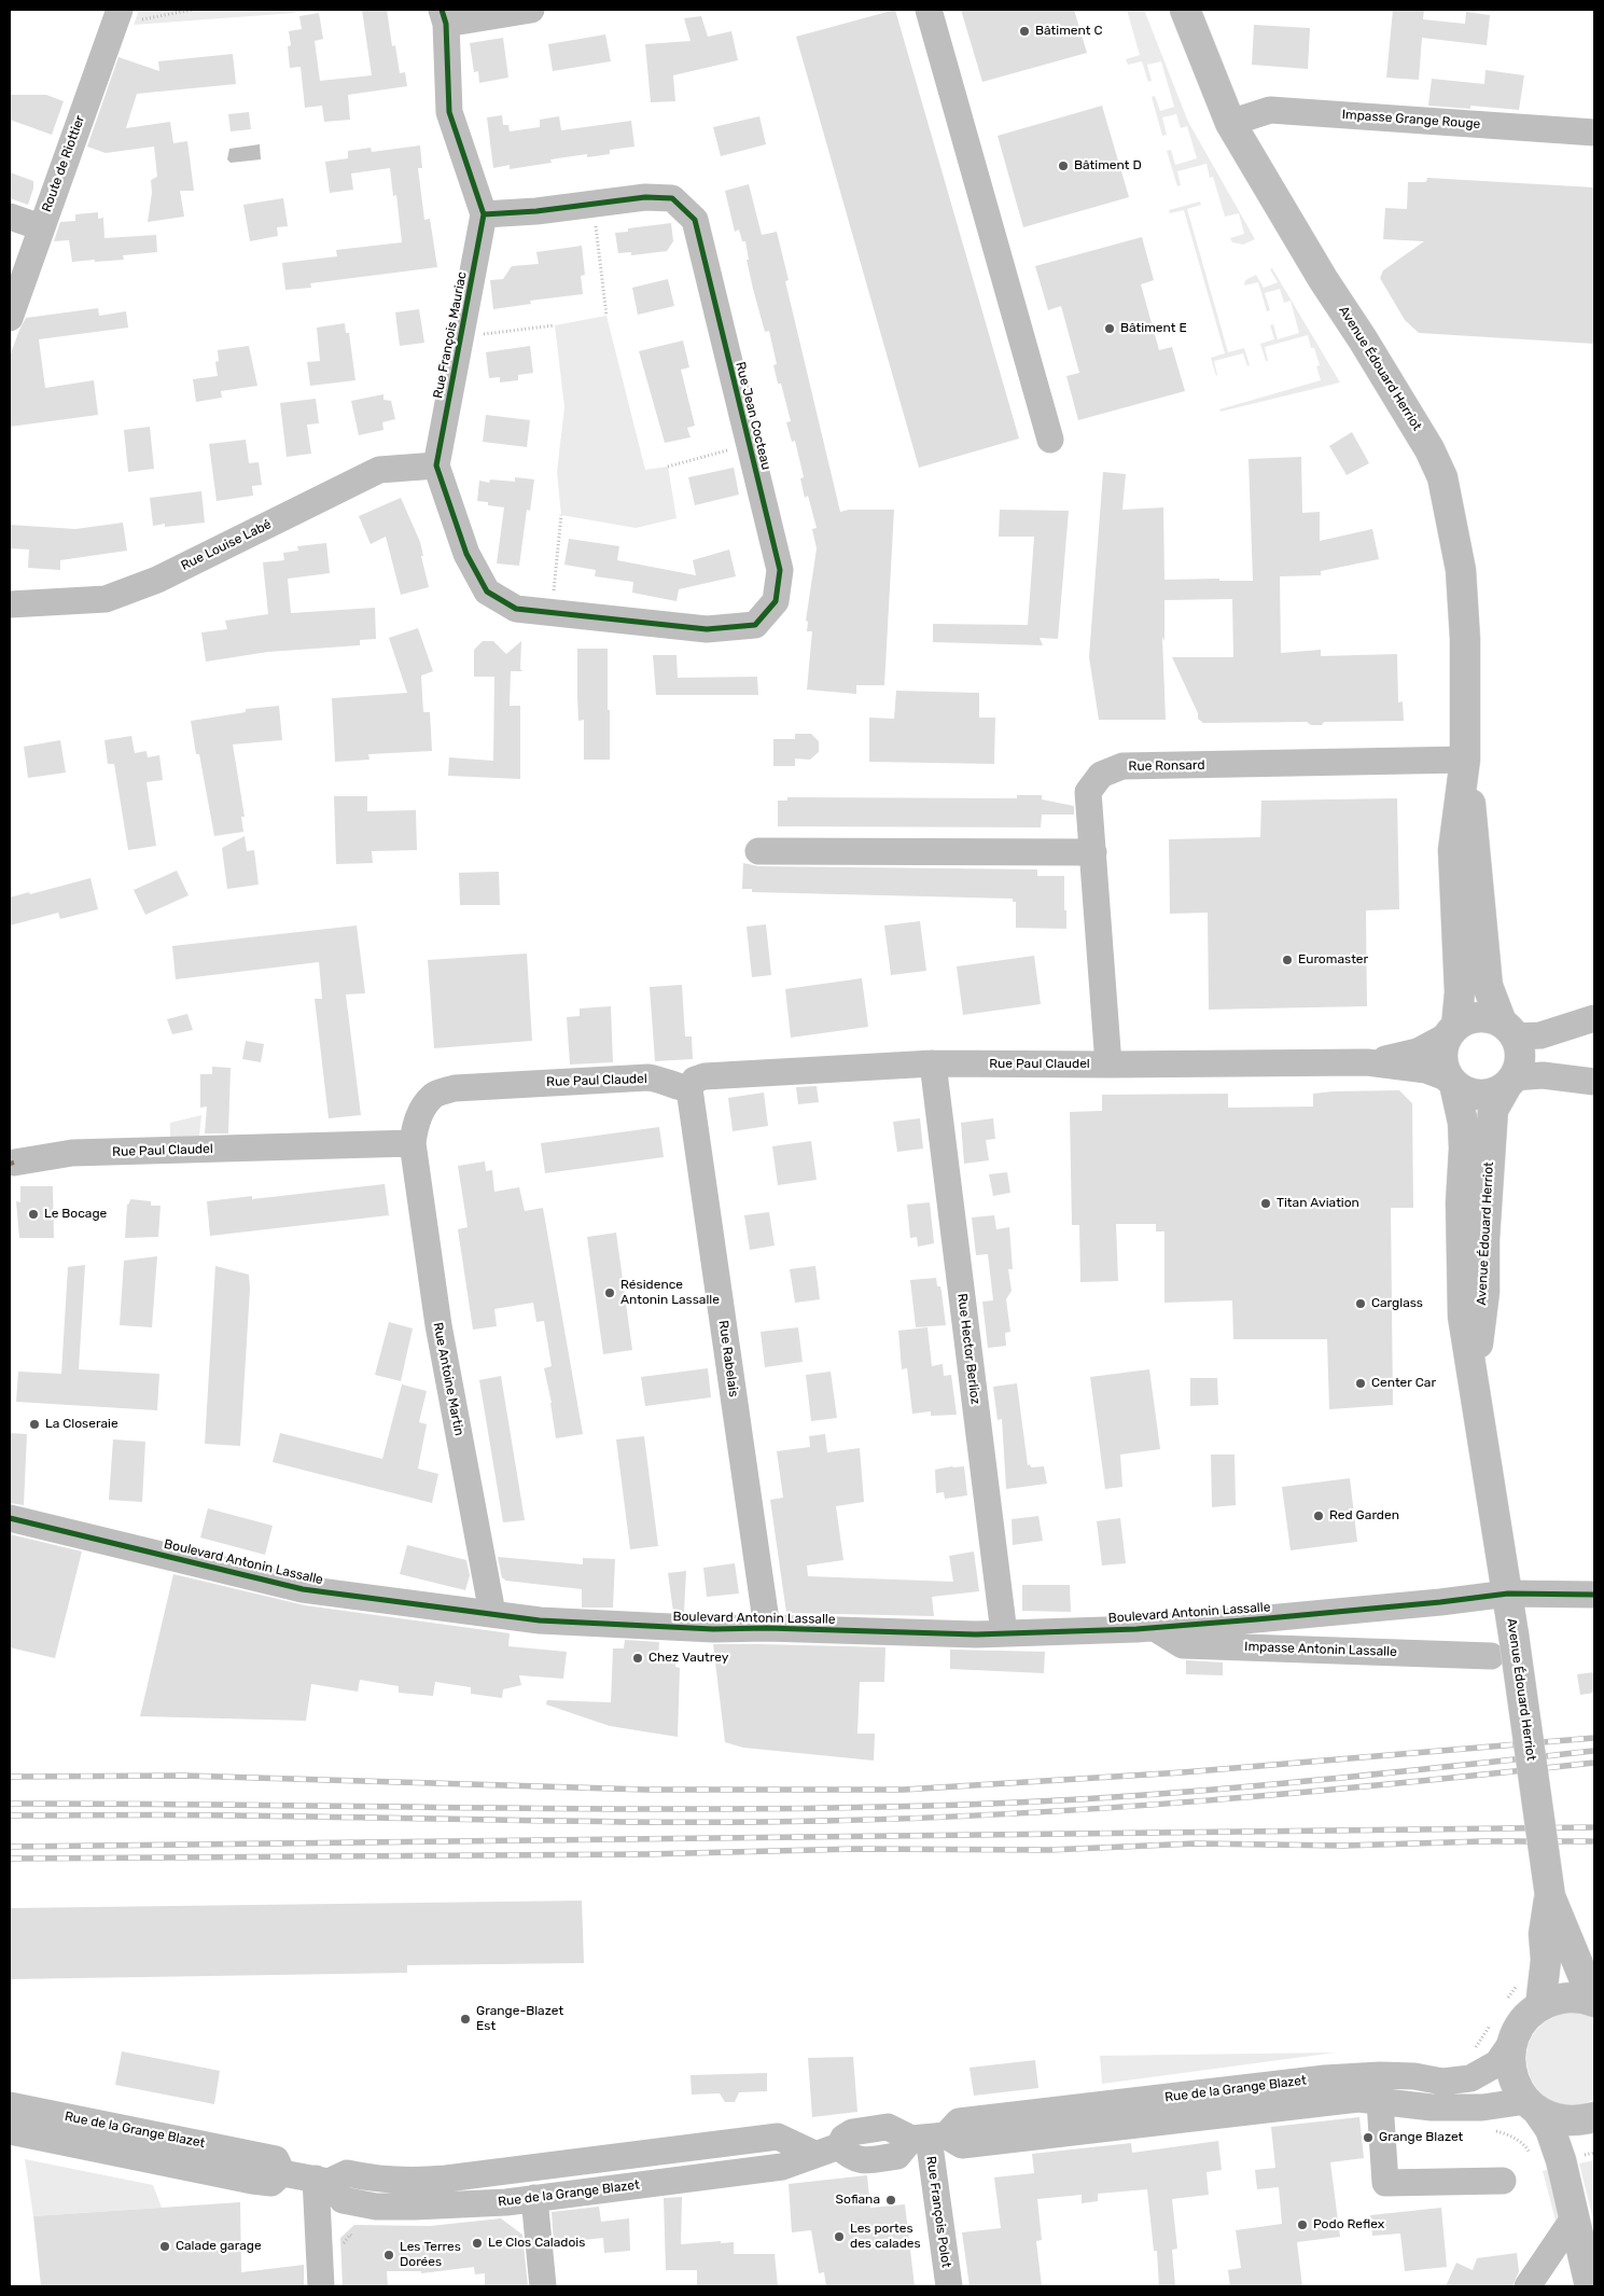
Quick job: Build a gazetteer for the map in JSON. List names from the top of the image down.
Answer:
{
  "streets": {
    "main road": ["Avenue Édouard Herriot"],
    "street": [
      "Impasse Grange Rouge",
      "Route de Riottier",
      "Rue François Mauriac",
      "Rue Jean Cocteau",
      "Rue Louise Labé",
      "Rue Ronsard",
      "Rue Paul Claudel",
      "Rue Hector Berlioz",
      "Rue Rabelais",
      "Rue Antoine Martin",
      "Boulevard Antonin Lassalle",
      "Impasse Antonin Lassalle",
      "Rue de la Grange Blazet",
      "Rue François Polot"
    ]
  },
  "crossings": [
    ["Impasse Grange Rouge", "Avenue Édouard Herriot"],
    ["Rue François Mauriac", "Rue Jean Cocteau"],
    ["Rue François Mauriac", "Rue Louise Labé"],
    ["Avenue Édouard Herriot", "Rue Ronsard"],
    ["Avenue Édouard Herriot", "Rue Paul Claudel"],
    ["Avenue Édouard Herriot", "Boulevard Antonin Lassalle"],
    ["Rue Ronsard", "Rue Paul Claudel"],
    ["Rue Paul Claudel", "Rue Hector Berlioz"],
    ["Rue Paul Claudel", "Rue Rabelais"],
    ["Rue Paul Claudel", "Rue Antoine Martin"],
    ["Rue Hector Berlioz", "Boulevard Antonin Lassalle"],
    ["Rue Rabelais", "Boulevard Antonin Lassalle"],
    ["Rue Antoine Martin", "Boulevard Antonin Lassalle"],
    ["Boulevard Antonin Lassalle", "Impasse Antonin Lassalle"],
    ["Rue de la Grange Blazet", "Rue François Polot"]
  ],
  "places": [
    "Bâtiment C",
    "Bâtiment D",
    "Bâtiment E",
    "Euromaster",
    "Titan Aviation",
    "Le Bocage",
    "Résidence Antonin Lassalle",
    "Carglass",
    "Center Car",
    "La Closeraie",
    "Red Garden",
    "Chez Vautrey",
    "Grange-Blazet Est",
    "Grange Blazet",
    "Sofiana",
    "Podo Reflex",
    "Les portes des calades",
    "Le Clos Caladois",
    "Calade garage",
    "Les Terres Dorées"
  ]
}
